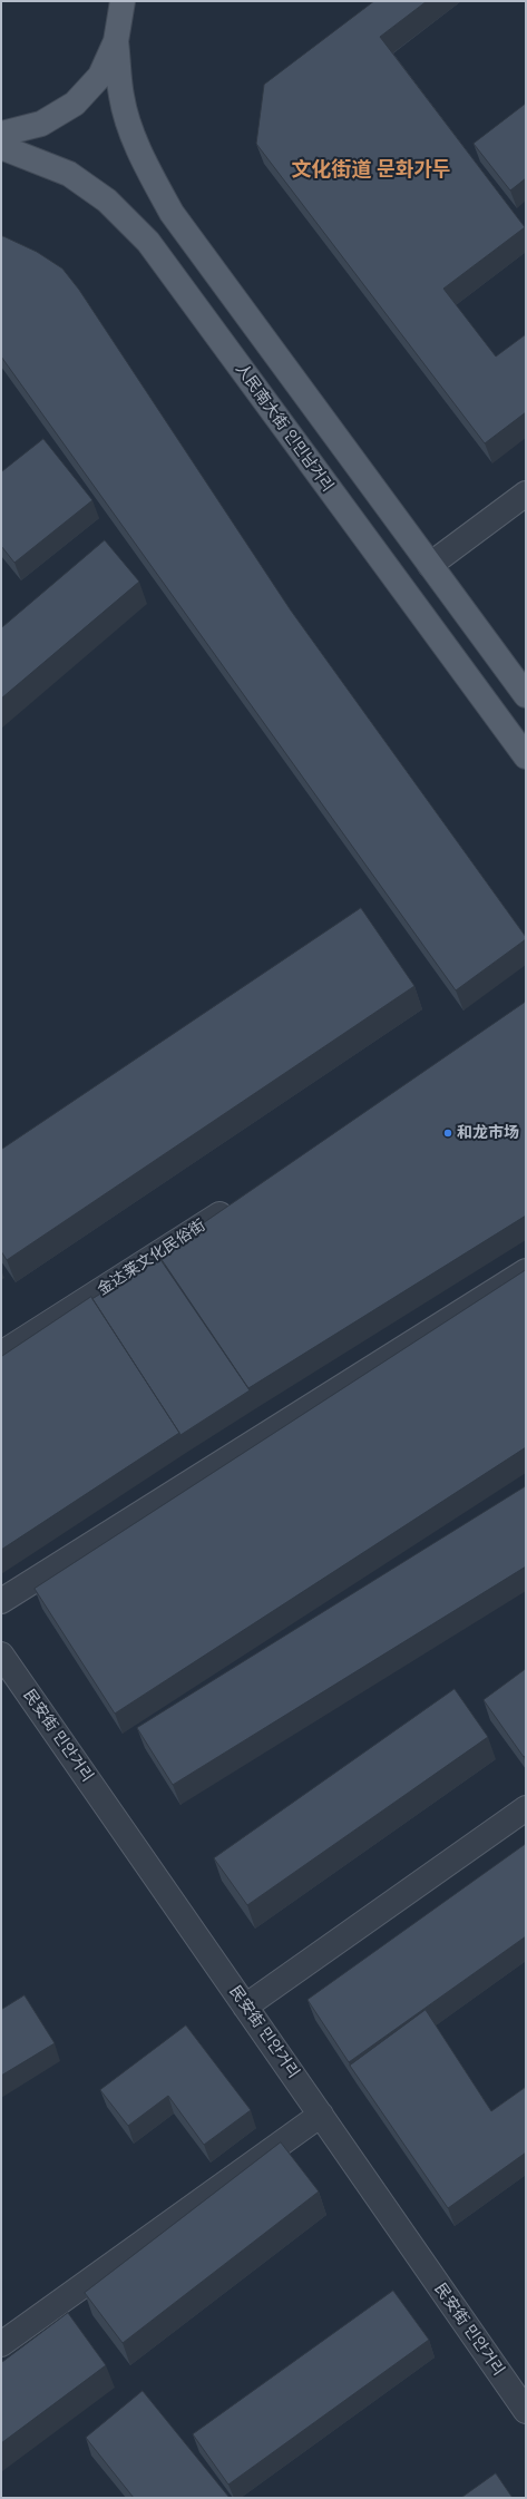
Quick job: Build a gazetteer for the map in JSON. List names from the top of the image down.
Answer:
{
  "streets": {
    "main road": ["人民南大街 인민남거리"],
    "street": ["金达莱文化民俗街", "民安街 민안거리"]
  },
  "districts": ["文化街道 문화가두"],
  "places": ["和龙市场"]
}
